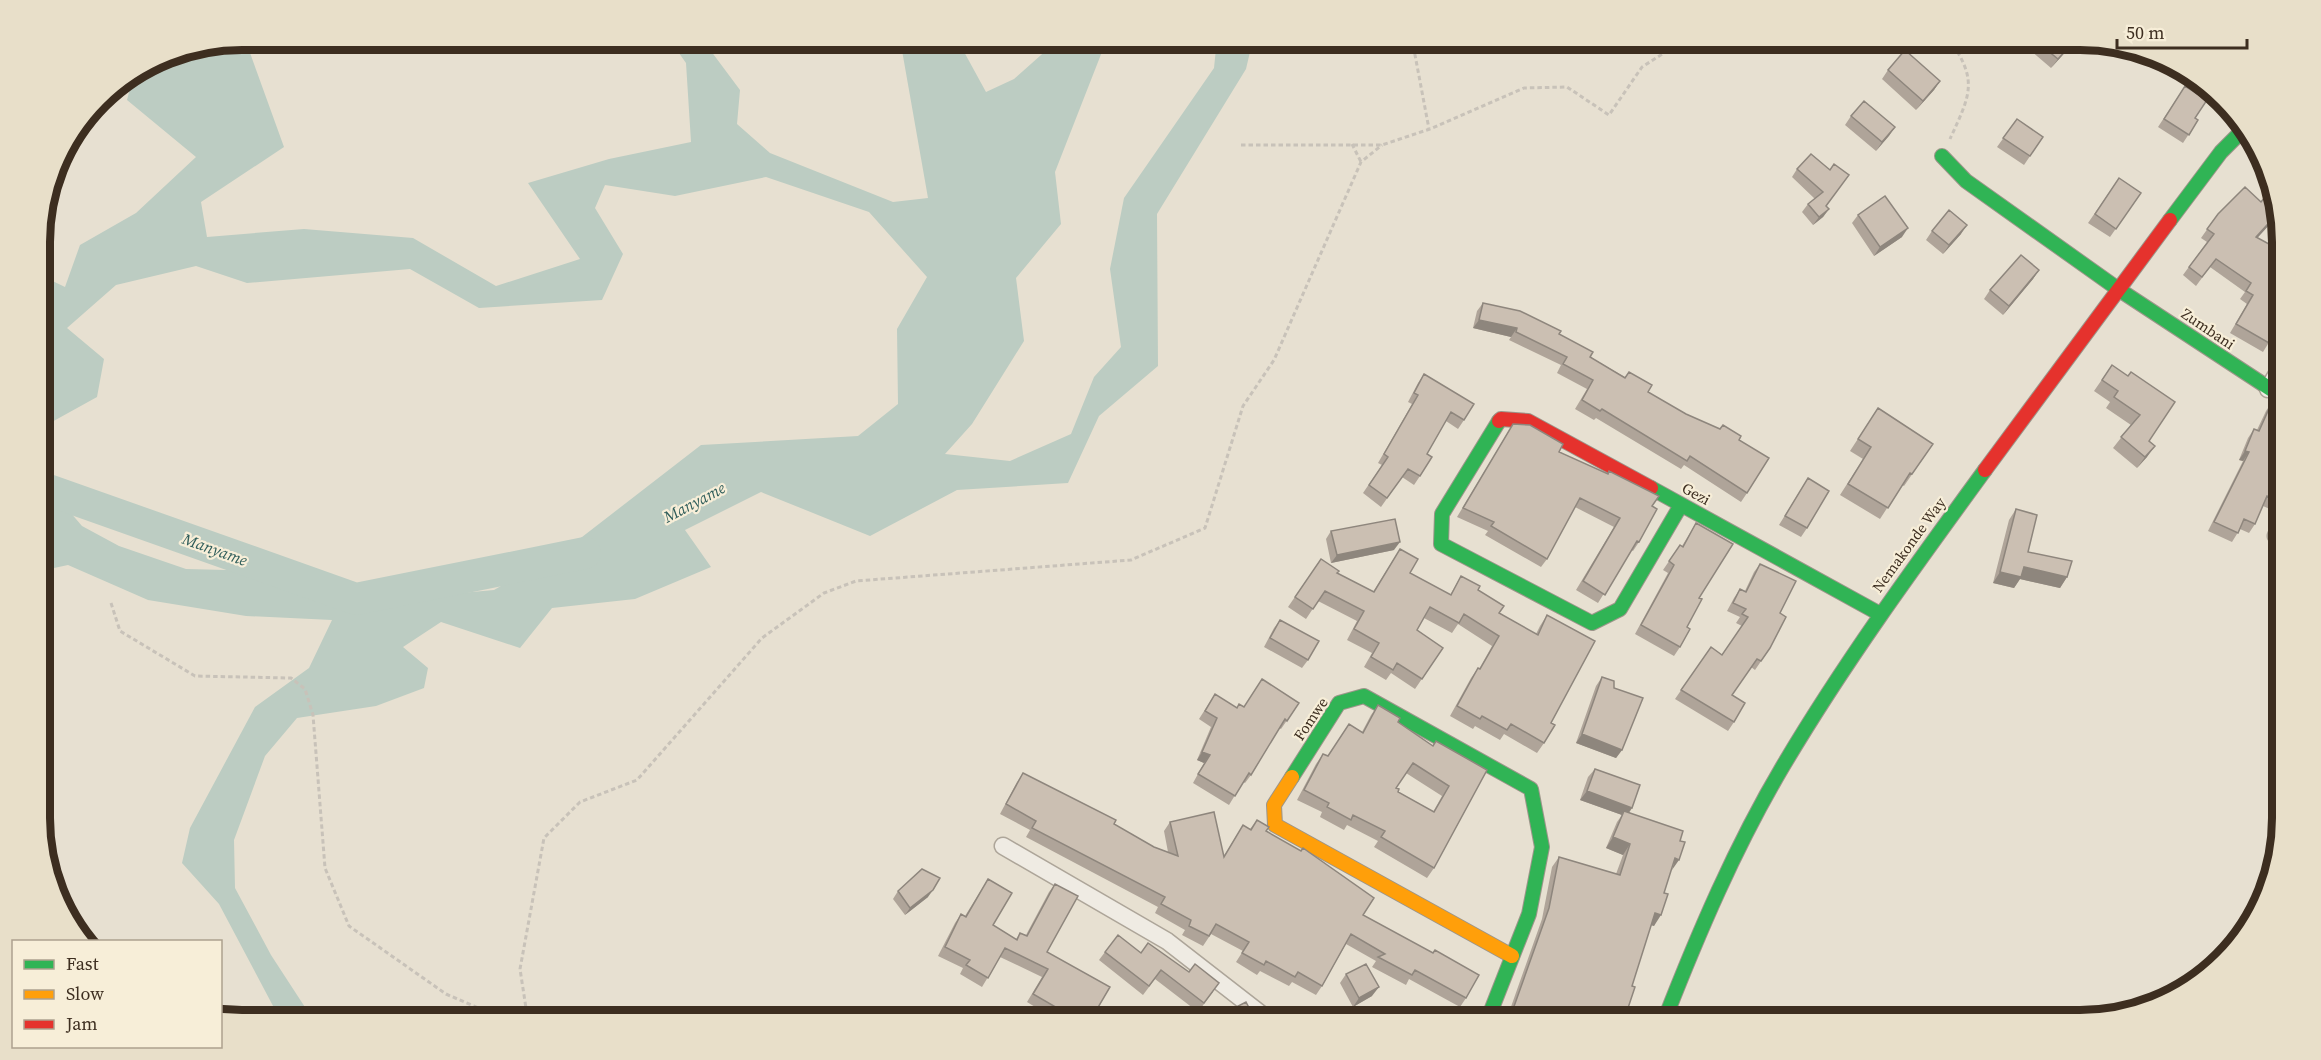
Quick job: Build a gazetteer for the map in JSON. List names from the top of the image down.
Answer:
{
  "streets": {
    "street": [
      "Zumbani",
      "Gezi",
      "Nemakonde Way",
      "Fomwe"
    ]
  },
  "crossings": [
    ["Zumbani", "Nemakonde Way"],
    ["Gezi", "Nemakonde Way"]
  ],
  "water": ["Manyame"],
  "legend": ["Fast", "Slow", "Jam"],
  "scale_bar": "50 m"
}
